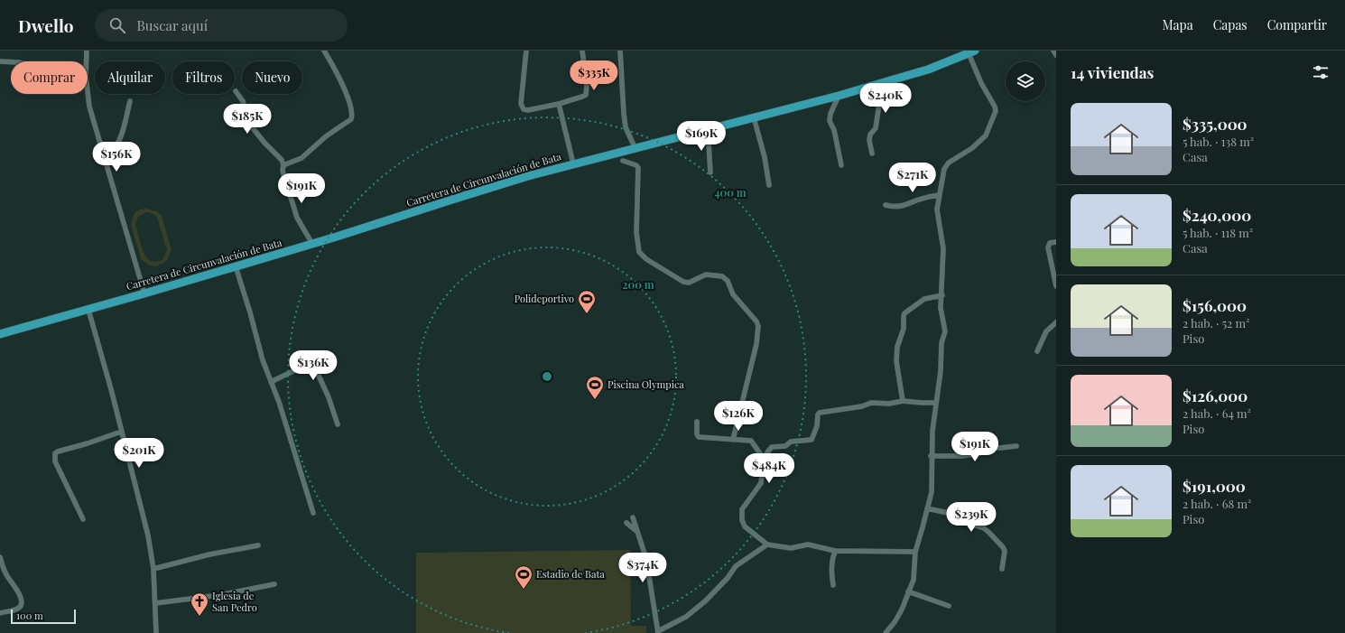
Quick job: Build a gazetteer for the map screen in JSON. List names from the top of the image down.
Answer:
{
  "streets": {
    "main road": ["Carretera de Circunvalación de Bata"]
  },
  "places": {
    "sports": ["Polideportivo", "Piscina Olympica", "Estadio de Bata"],
    "church": ["Iglesia de San Pedro"]
  },
  "scale_bar": "100 m",
  "page": {
    "header": "Dwello",
    "search": "Buscar aquí",
    "nav": ["Mapa", "Capas", "Compartir"],
    "heading": "14 viviendas",
    "price": [
      "$335K",
      "$240K",
      "$185K",
      "$169K",
      "$156K",
      "$271K",
      "$191K",
      "$136K",
      "$126K",
      "$191K",
      "$201K",
      "$484K",
      "$239K",
      "$374K"
    ],
    "chip": [
      "Comprar",
      "Alquilar",
      "Filtros",
      "Nuevo"
    ],
    "list": [
      {
        "name": "$335,000",
        "note": "5 hab. · 138 m² · Casa"
      },
      {
        "name": "$240,000",
        "note": "5 hab. · 118 m² · Casa"
      },
      {
        "name": "$156,000",
        "note": "2 hab. · 52 m² · Piso"
      },
      {
        "name": "$126,000",
        "note": "2 hab. · 64 m² · Piso"
      },
      {
        "name": "$191,000",
        "note": "2 hab. · 68 m² · Piso"
      }
    ],
    "scale": "100 m"
  },
  "rings": ["400 m", "200 m"]
}
